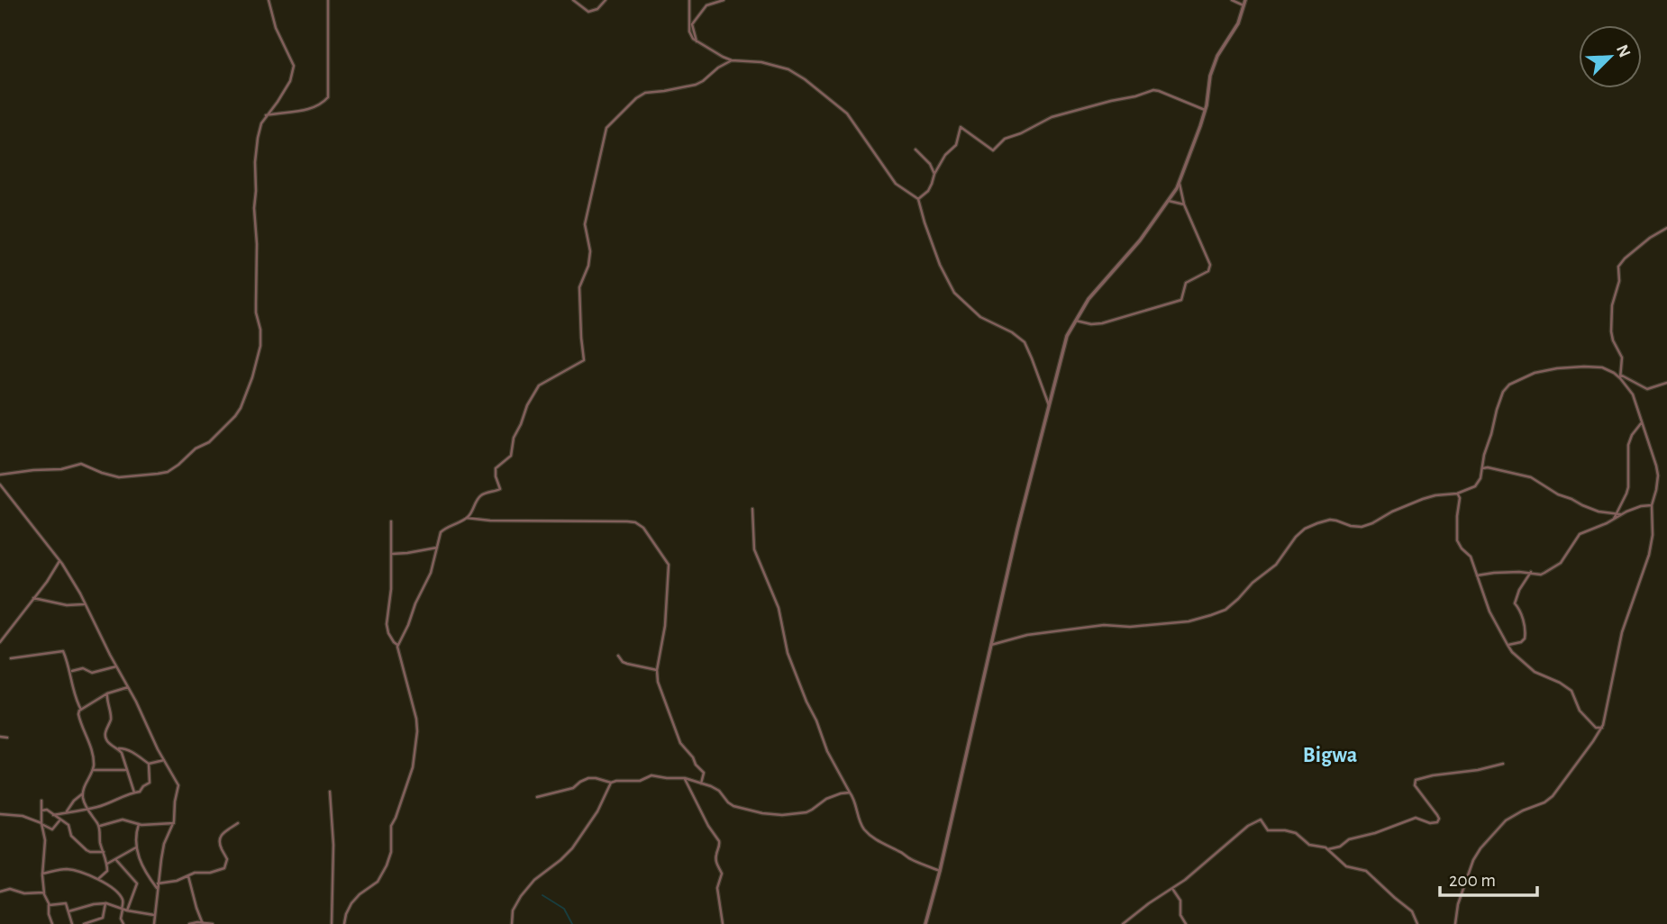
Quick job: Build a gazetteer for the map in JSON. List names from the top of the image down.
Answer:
{
  "districts": ["Bigwa"],
  "scale_bar": "200 m",
  "north": "top right"
}
